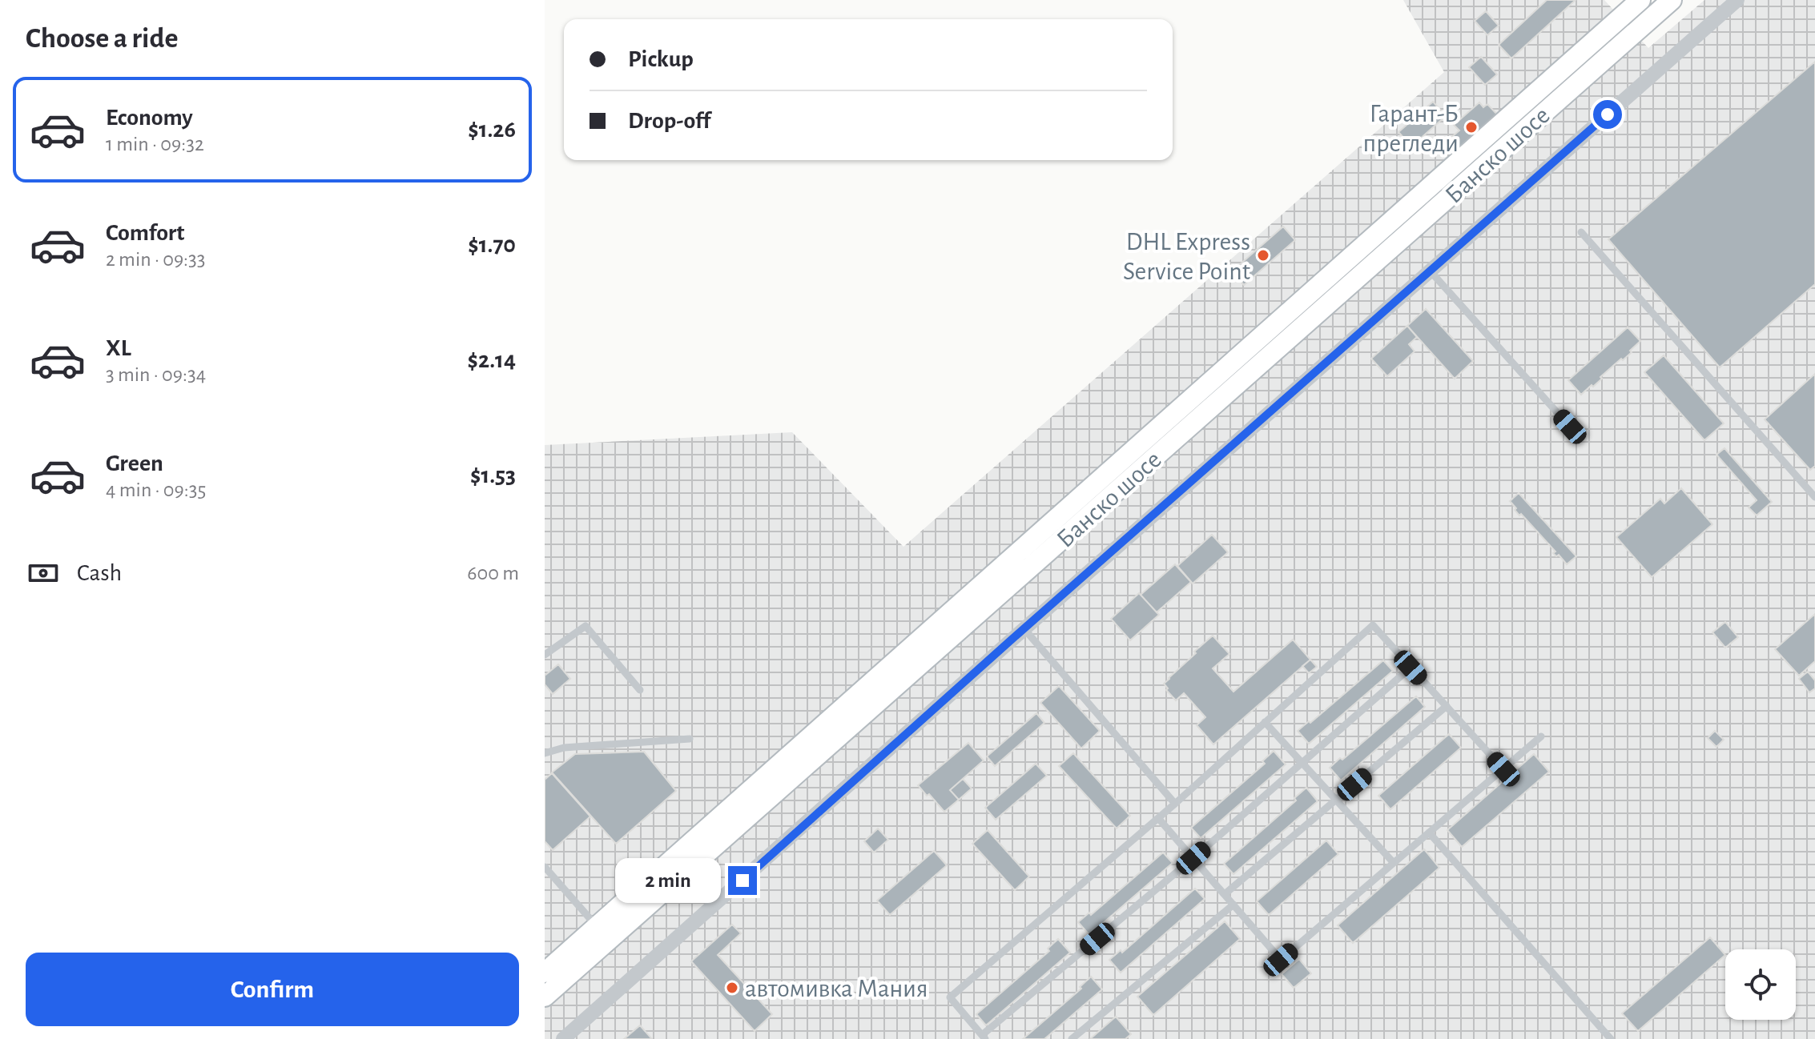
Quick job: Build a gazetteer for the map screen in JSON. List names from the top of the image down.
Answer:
{
  "streets": {
    "main road": ["Банско шосе"]
  },
  "places": ["Гарант-Б прегледи", "DHL Express Service Point", "автомивка Мания"],
  "page": {
    "heading": "Choose a ride",
    "banner": ["Pickup", "Drop-off"],
    "list": [
      {
        "name": "Economy",
        "note": "1 min · 09:32",
        "value": "$1.26"
      },
      {
        "name": "Comfort",
        "note": "2 min · 09:33",
        "value": "$1.70"
      },
      {
        "name": "XL",
        "note": "3 min · 09:34",
        "value": "$2.14"
      },
      {
        "name": "Green",
        "note": "4 min · 09:35",
        "value": "$1.53"
      }
    ],
    "pay": ["Cash", "600 m"],
    "bubble": "2 min",
    "buttons": "Confirm"
  }
}
